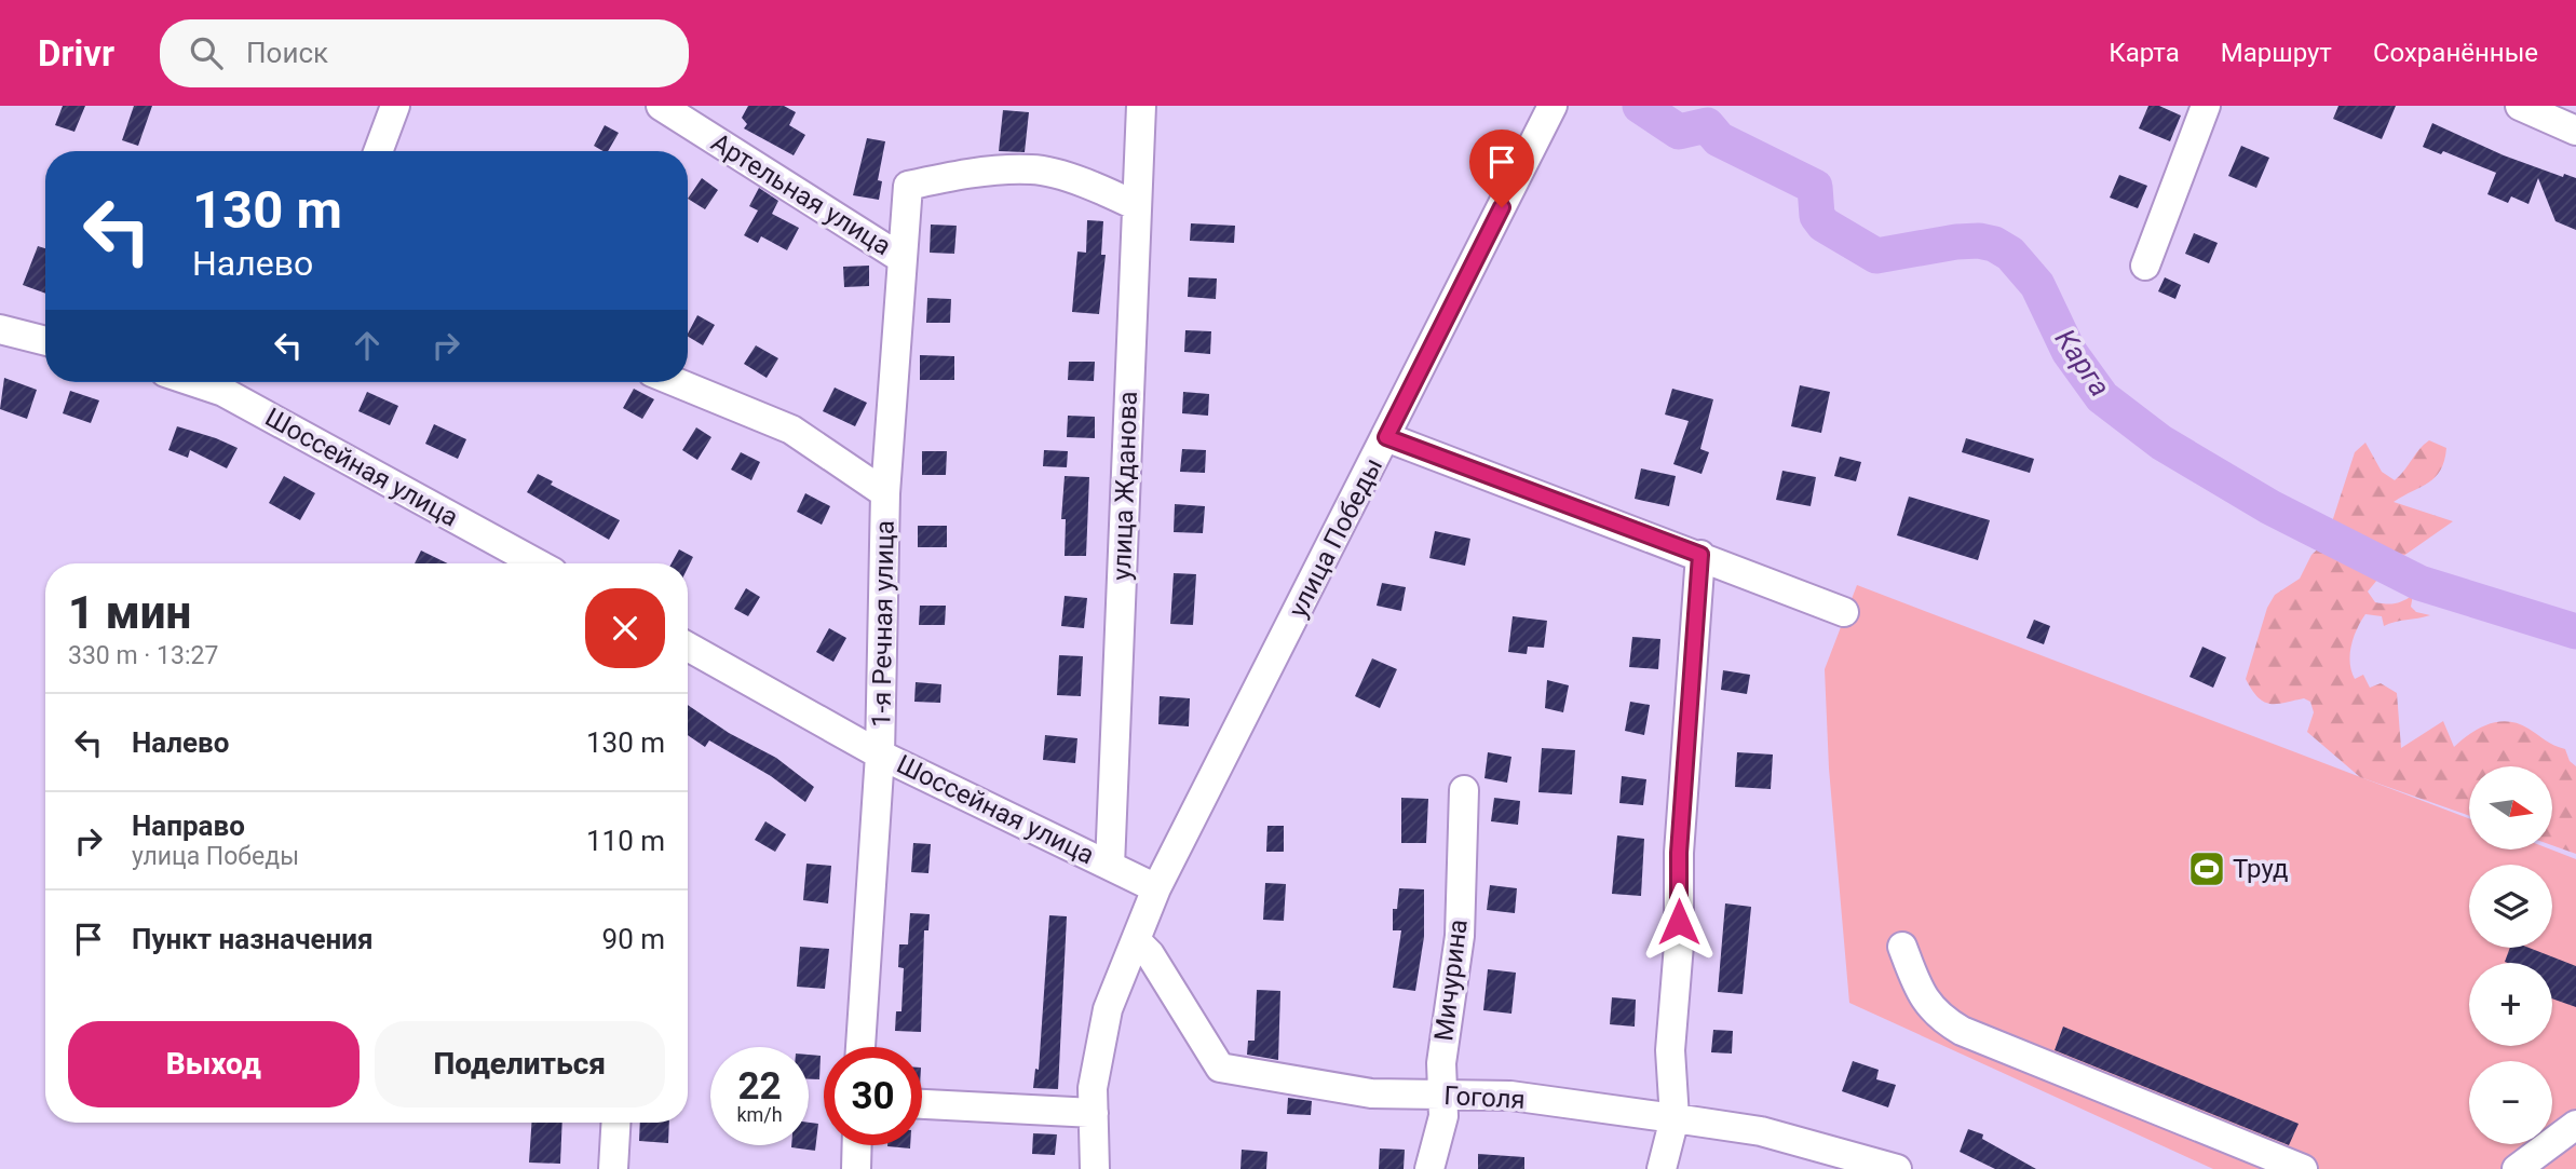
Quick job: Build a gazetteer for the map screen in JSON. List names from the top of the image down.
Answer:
{
  "streets": {
    "street": [
      "Артельная улица",
      "Шоссейная улица",
      "улица Жданова",
      "улица Победы",
      "1-я Речная улица",
      "Мичурина",
      "Гоголя"
    ]
  },
  "crossings": [
    ["Артельная улица", "1-я Речная улица"],
    ["Шоссейная улица", "улица Жданова"],
    ["Шоссейная улица", "улица Победы"],
    ["Шоссейная улица", "1-я Речная улица"],
    ["улица Жданова", "1-я Речная улица"],
    ["Мичурина", "Гоголя"]
  ],
  "water": ["Карга"],
  "places": {
    "sports": ["Труд"]
  },
  "north": "right",
  "page": {
    "header": "Drivr",
    "search": "Поиск",
    "nav": ["Карта", "Маршрут", "Сохранённые"],
    "turn": ["130 m", "Налево"],
    "heading": ["1 мин", "330 m · 13:27"],
    "list": [
      {
        "name": "Налево",
        "value": "130 m"
      },
      {
        "name": "Направо",
        "note": "улица Победы",
        "value": "110 m"
      },
      {
        "name": "Пункт назначения",
        "value": "90 m"
      }
    ],
    "map_buttons": ["+", "−"],
    "buttons": ["Выход", "Поделиться"],
    "speed": "22 km/h",
    "limit": "30"
  }
}
